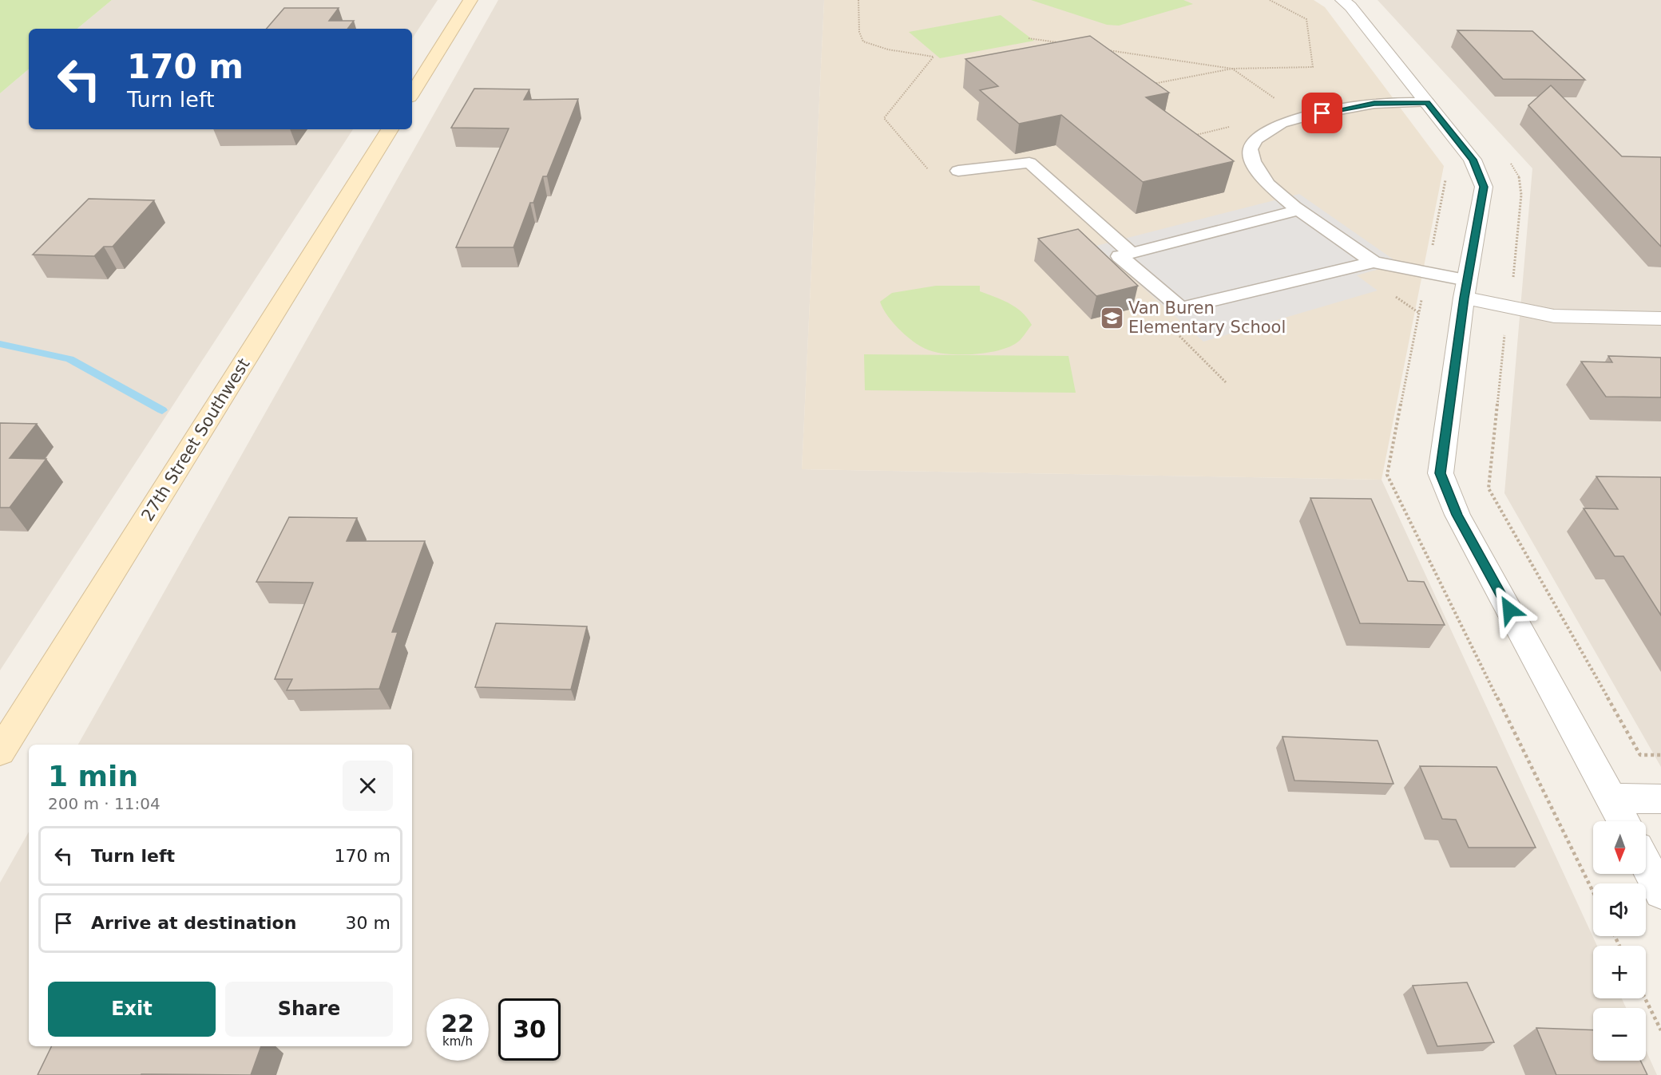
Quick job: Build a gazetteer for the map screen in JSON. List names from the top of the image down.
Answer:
{
  "streets": {
    "street": ["27th Street Southwest"]
  },
  "places": {
    "school or university": ["Van Buren Elementary School"]
  },
  "north": "bottom",
  "page": {
    "turn": ["170 m", "Turn left"],
    "heading": ["1 min", "200 m · 11:04"],
    "map_buttons": ["+", "−"],
    "list": [
      {
        "name": "Turn left",
        "value": "170 m"
      },
      {
        "name": "Arrive at destination",
        "value": "30 m"
      }
    ],
    "buttons": ["Exit", "Share"],
    "speed": "22 km/h",
    "limit": "30"
  }
}
